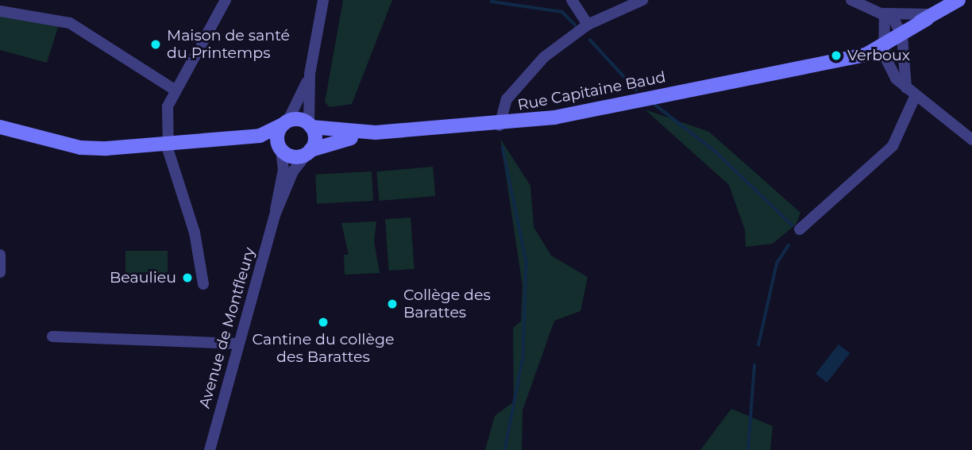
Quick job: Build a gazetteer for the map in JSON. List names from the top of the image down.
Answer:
{
  "streets": {
    "main road": ["Rue Capitaine Baud"],
    "street": ["Avenue de Montfleury"]
  },
  "crossings": [
    ["Rue Capitaine Baud", "Avenue de Montfleury"]
  ],
  "places": [
    "Maison de santé du Printemps",
    "Verboux",
    "Beaulieu",
    "Collège des Barattes",
    "Cantine du collège des Barattes"
  ]
}
